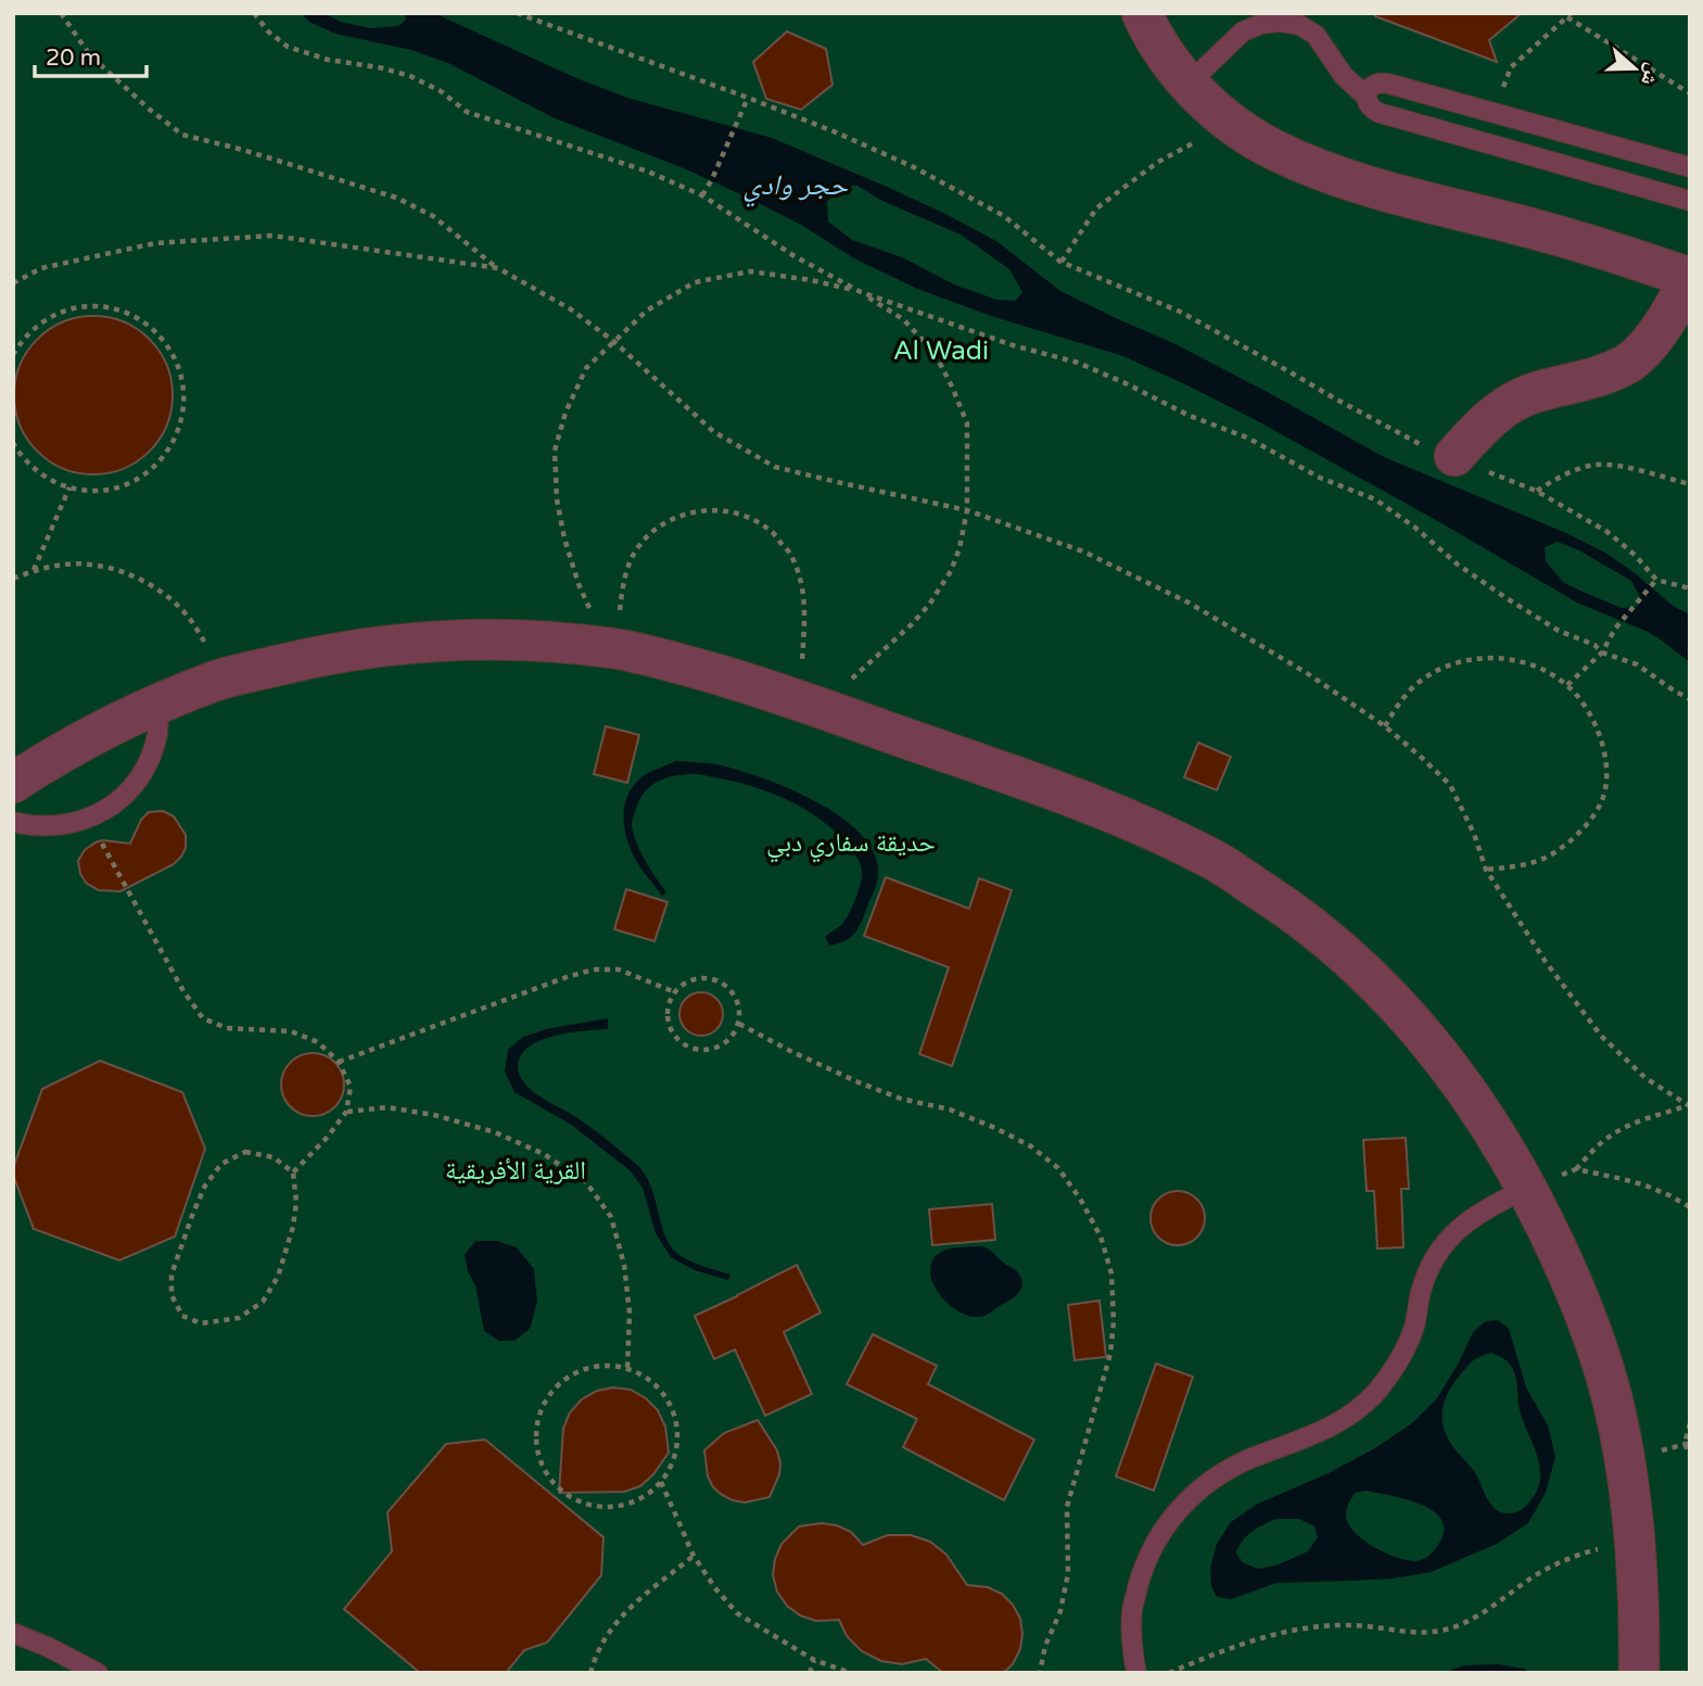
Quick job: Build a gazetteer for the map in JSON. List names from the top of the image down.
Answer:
{
  "water": ["حجر وادي"],
  "parks": ["Al Wadi", "حديقة سفاري دبي", "القرية الأفريقية"],
  "scale_bar": "20 m",
  "north": "right"
}
